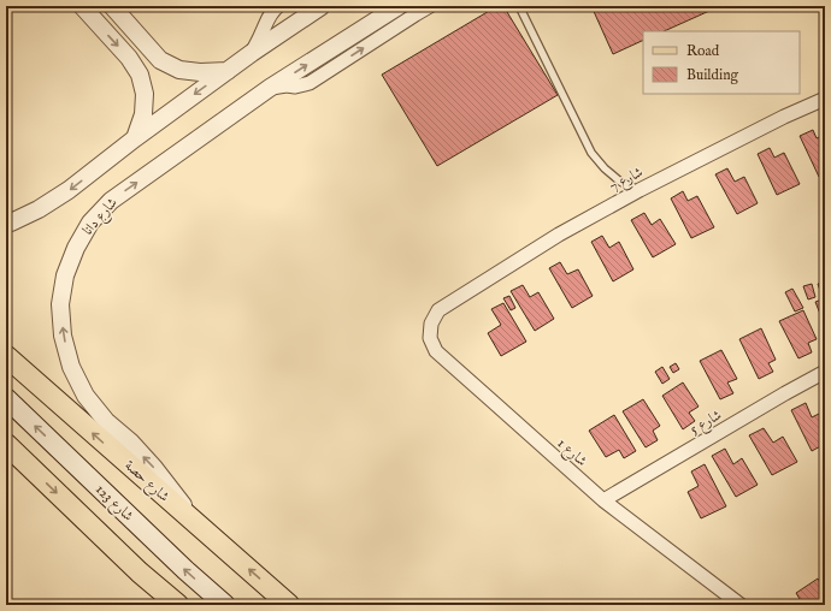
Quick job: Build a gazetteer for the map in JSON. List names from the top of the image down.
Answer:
{
  "streets": {
    "main road": ["شارع حصة", "شارع 123"],
    "street": [
      "شارع 7",
      "شارع دانا",
      "شارع 5",
      "شارع 1"
    ]
  },
  "crossings": [
    ["شارع 7", "شارع 1"],
    ["شارع دانا", "شارع حصة"],
    ["شارع 5", "شارع 1"]
  ],
  "legend": ["Road", "Building"]
}
